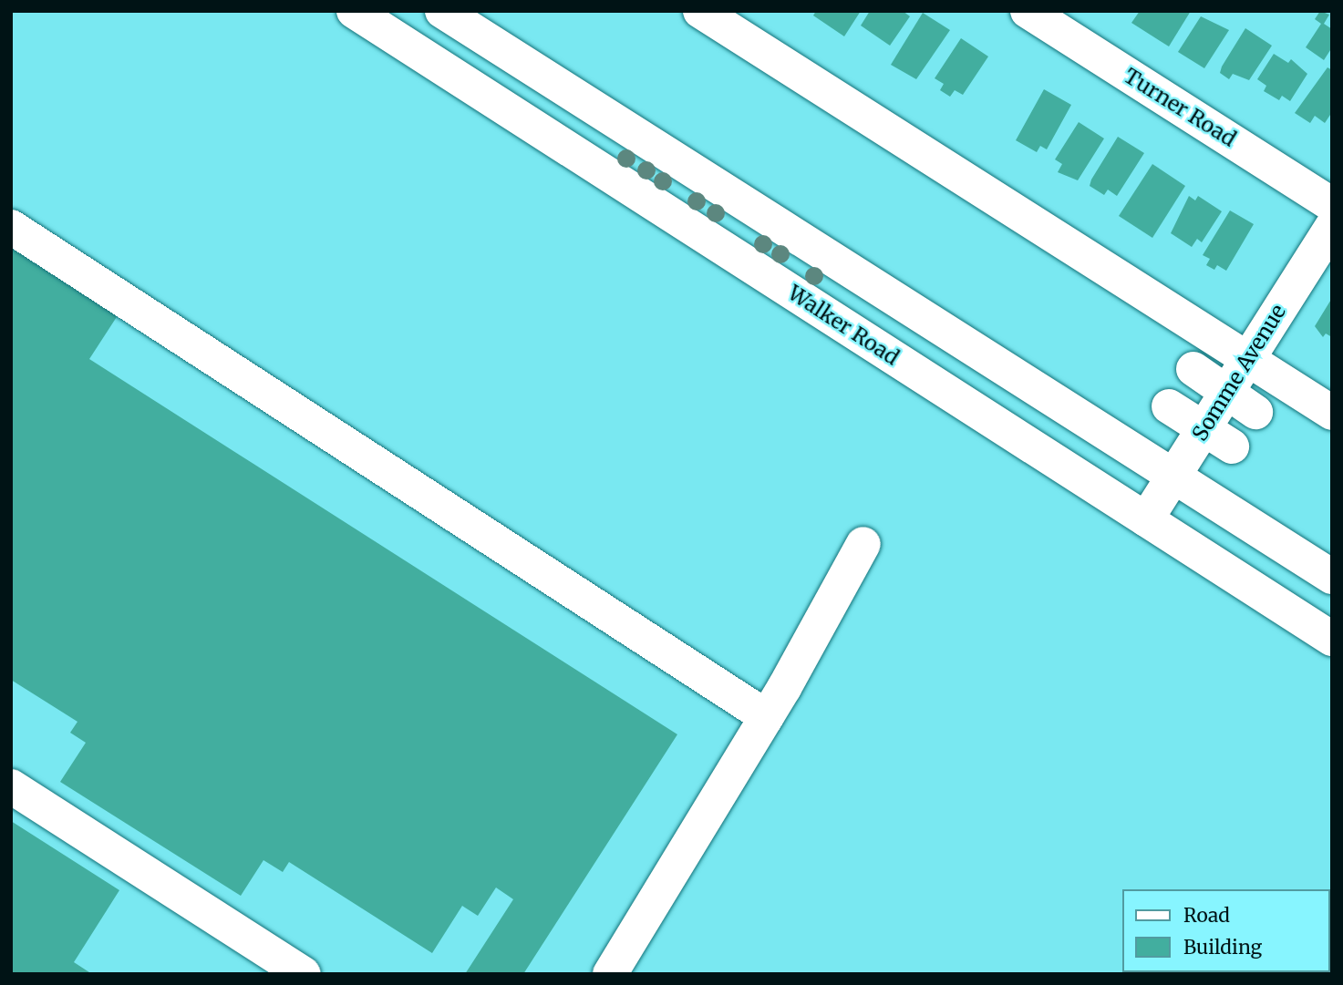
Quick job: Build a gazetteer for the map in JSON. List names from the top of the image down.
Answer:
{
  "streets": {
    "main road": ["Turner Road", "Walker Road", "Somme Avenue"]
  },
  "crossings": [
    ["Walker Road", "Somme Avenue"]
  ],
  "legend": ["Road", "Building"]
}
